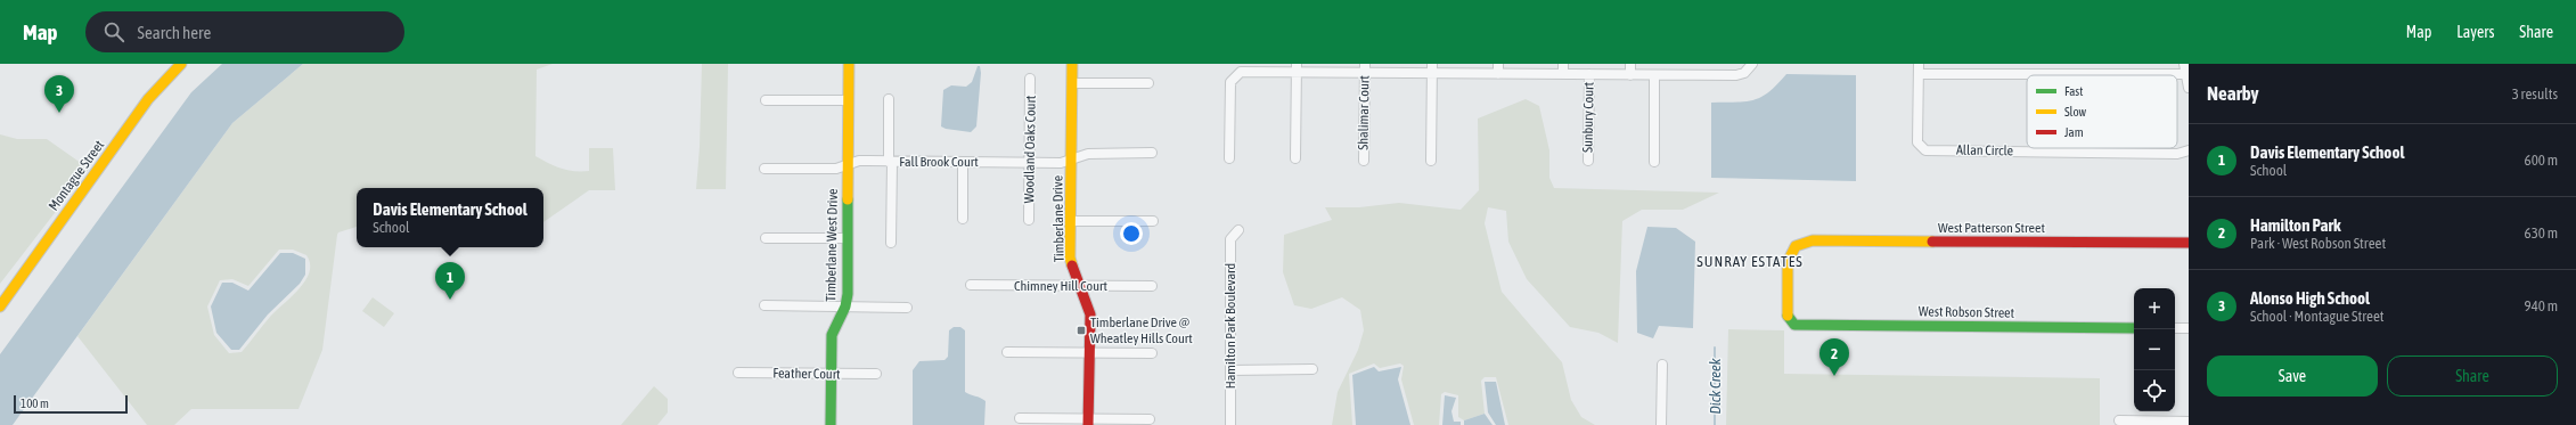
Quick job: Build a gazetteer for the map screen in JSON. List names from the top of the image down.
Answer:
{
  "streets": {
    "street": [
      "Shalimar Court",
      "Sunbury Court",
      "Woodland Oaks Court",
      "Allan Circle",
      "Fall Brook Court",
      "Montague Street",
      "Timberlane Drive",
      "West Patterson Street",
      "Timberlane West Drive",
      "Chimney Hill Court",
      "West Robson Street",
      "Hamilton Park Boulevard",
      "Feather Court"
    ]
  },
  "crossings": [
    ["Woodland Oaks Court", "Fall Brook Court"],
    ["Fall Brook Court", "Timberlane Drive"],
    ["Fall Brook Court", "Timberlane West Drive"],
    ["Timberlane Drive", "Chimney Hill Court"],
    ["West Patterson Street", "West Robson Street"],
    ["Timberlane West Drive", "Feather Court"]
  ],
  "districts": ["SUNRAY ESTATES"],
  "water": ["Dick Creek"],
  "places": {
    "transit": ["Timberlane Drive @ Wheatley Hills Court"]
  },
  "legend": ["Fast", "Slow", "Jam"],
  "scale_bar": "100 m",
  "page": {
    "header": "Map",
    "search": "Search here",
    "nav": ["Map", "Layers", "Share"],
    "heading": ["Nearby", "3 results"],
    "pins": ["3", "1", "2"],
    "list": [
      {
        "mark": "1",
        "name": "Davis Elementary School",
        "note": "School",
        "value": "600 m"
      },
      {
        "mark": "2",
        "name": "Hamilton Park",
        "note": "Park · West Robson Street",
        "value": "630 m"
      },
      {
        "mark": "3",
        "name": "Alonso High School",
        "note": "School · Montague Street",
        "value": "940 m"
      }
    ],
    "popup": ["Davis Elementary School", "School"],
    "map_buttons": ["+", "−"],
    "buttons": ["Save", "Share"],
    "scale": "100 m"
  }
}
